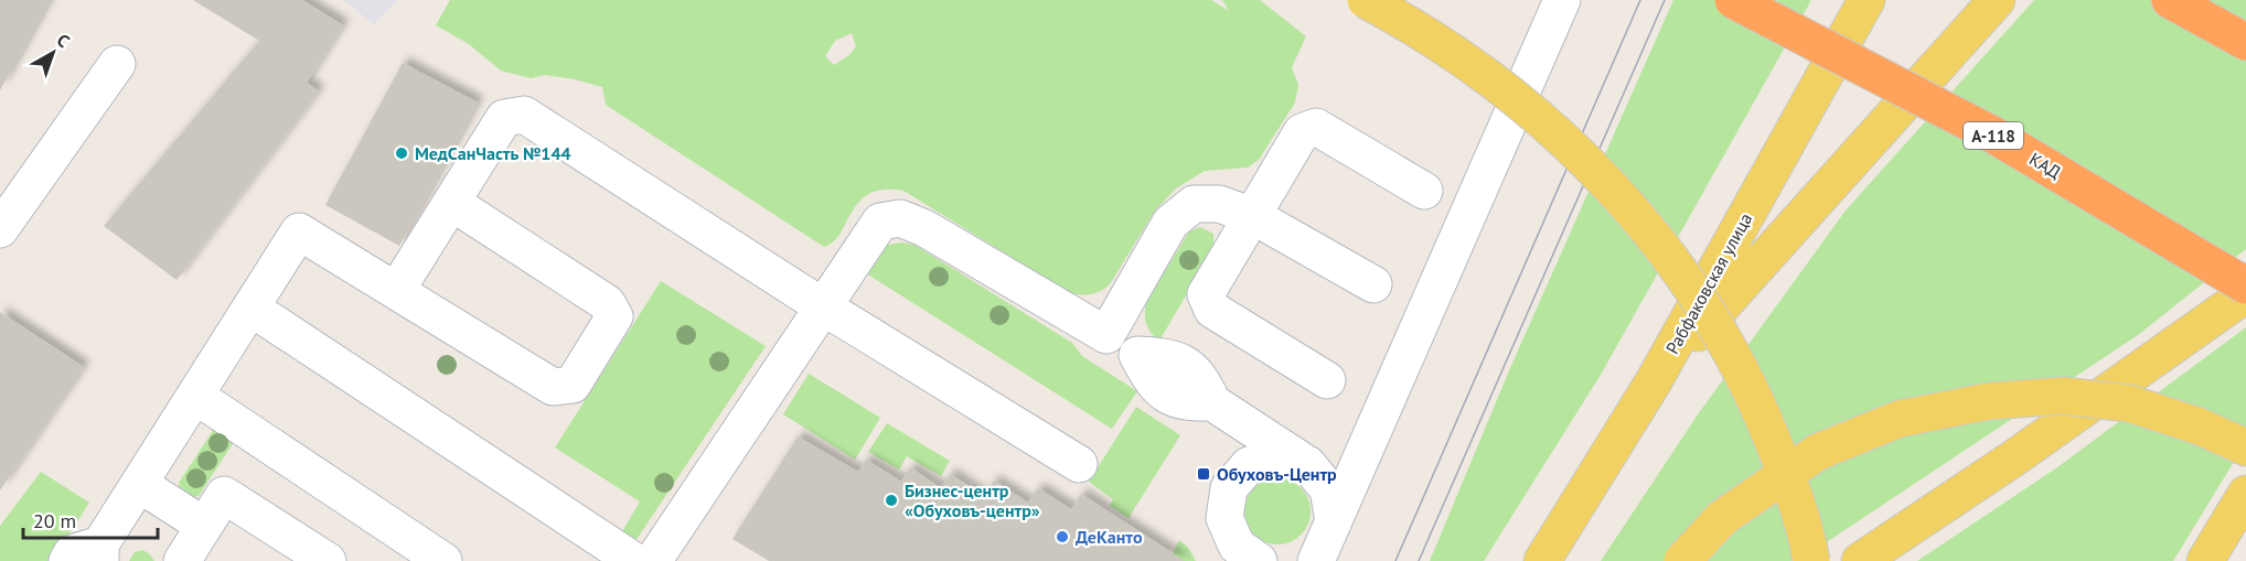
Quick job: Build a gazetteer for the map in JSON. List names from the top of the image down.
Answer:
{
  "streets": {
    "highway": ["А-118", "КАД"],
    "main road": ["Рабфаковская улица"]
  },
  "places": {
    "other": ["МедСанЧасть №144", "Бизнес-центр «Обуховъ-центр»", "ДеКанто"],
    "transit": ["Обуховъ-Центр"]
  },
  "scale_bar": "20 m",
  "north": "top right"
}
